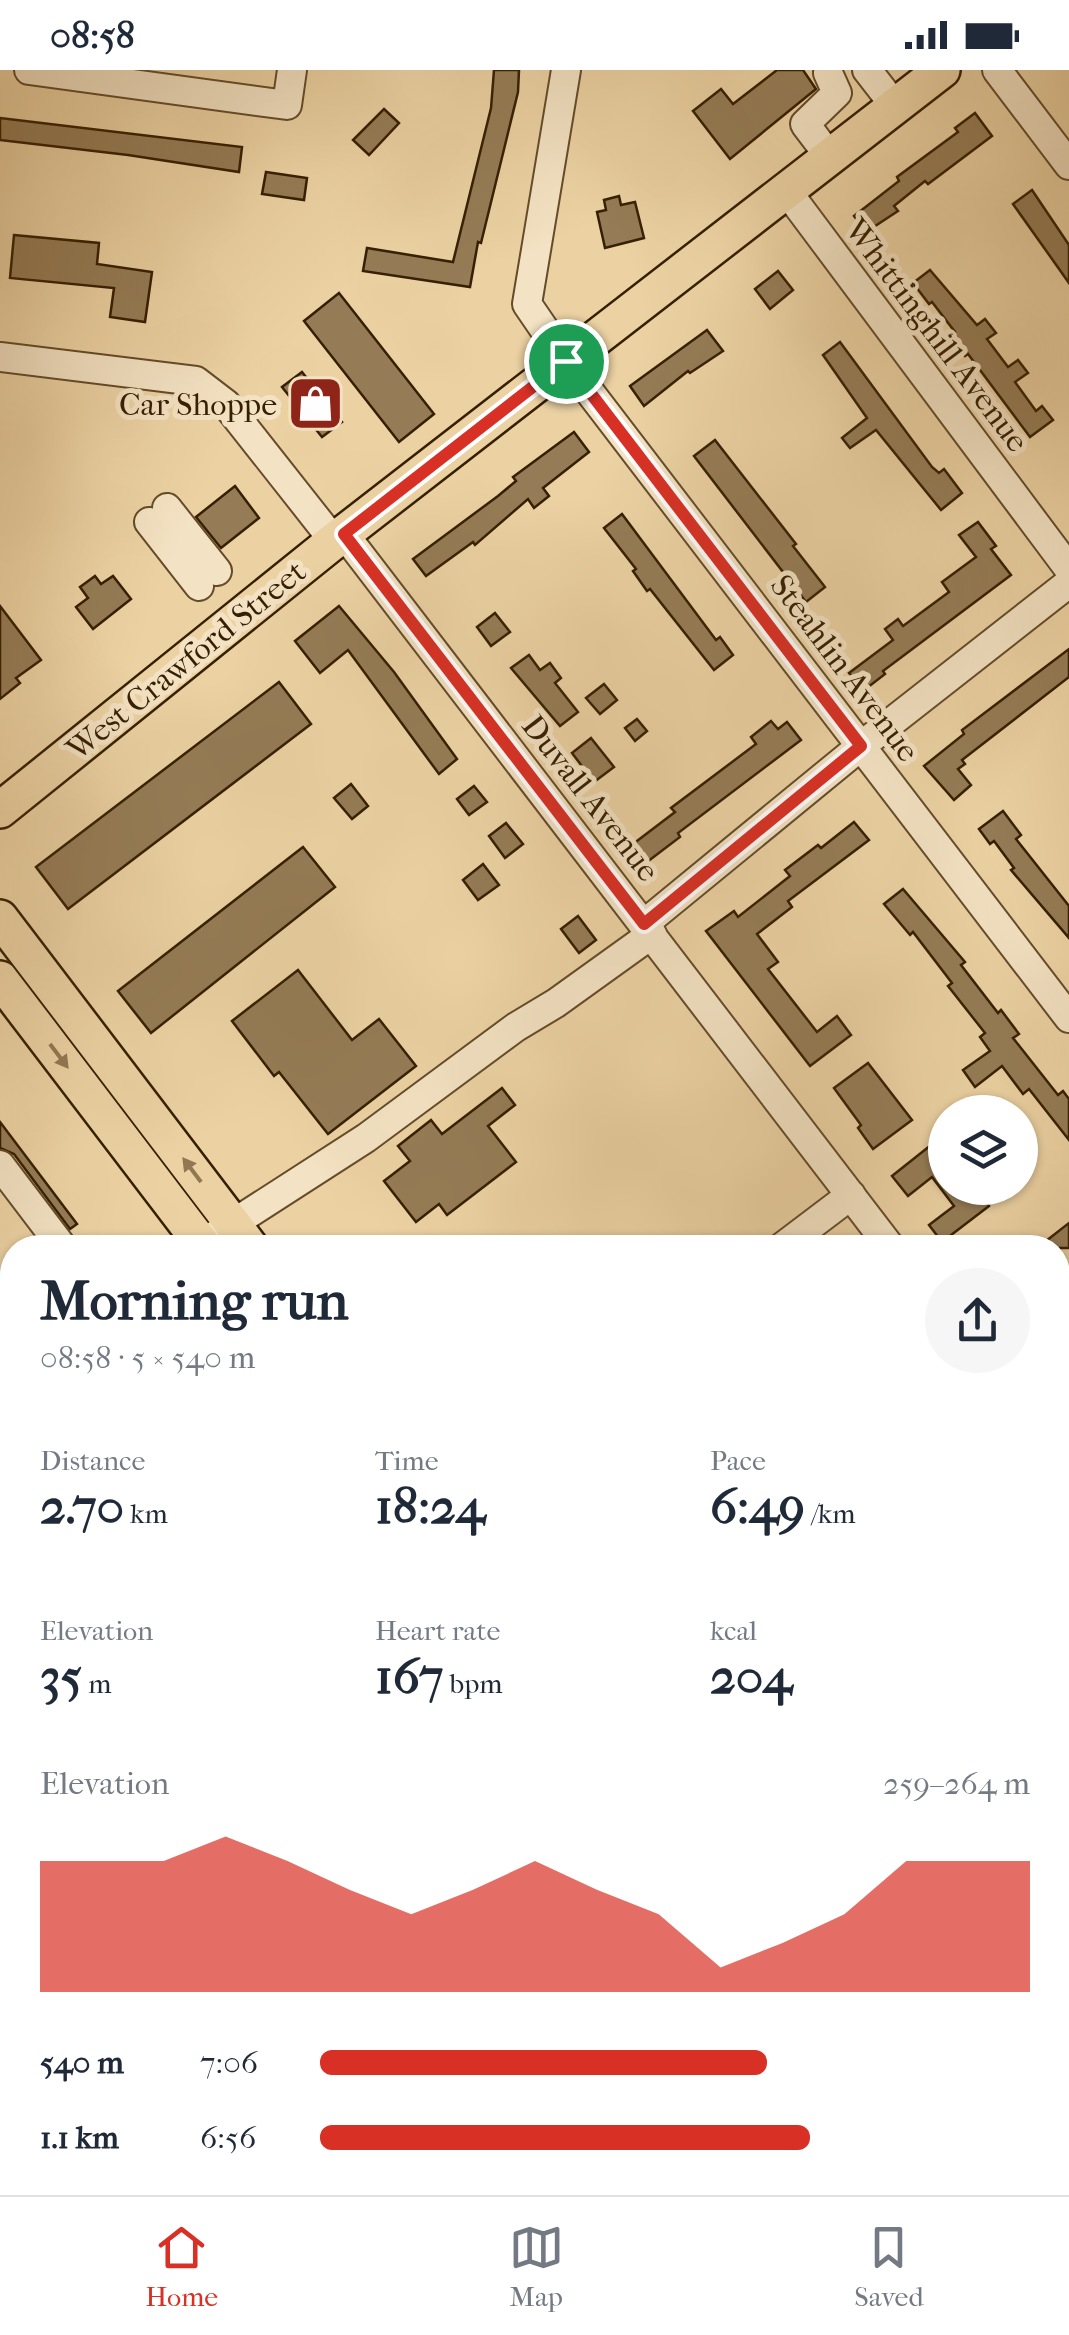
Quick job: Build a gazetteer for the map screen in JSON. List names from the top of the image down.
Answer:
{
  "streets": {
    "main road": ["West Crawford Street"],
    "street": ["Whittinghill Avenue", "Steahlin Avenue", "Duvall Avenue"]
  },
  "crossings": [
    ["Whittinghill Avenue", "West Crawford Street"],
    ["West Crawford Street", "Steahlin Avenue"],
    ["West Crawford Street", "Duvall Avenue"]
  ],
  "places": {
    "shop": ["Car Shoppe"]
  },
  "page": {
    "status": "08:58",
    "heading": ["Morning run", "08:58 · 5 × 540 m"],
    "stats": [
      ["Distance", "2.70 km"],
      ["Time", "18:24"],
      ["Pace", "6:49 /km"],
      ["Elevation", "35 m"],
      ["Heart rate", "167 bpm"],
      ["kcal", "204"]
    ],
    "chart": ["Elevation", "259–264 m"],
    "list": [
      {
        "name": "540 m",
        "note": "7:06"
      },
      {
        "name": "1.1 km",
        "note": "6:56"
      }
    ],
    "tabs": ["Home", "Map", "Saved"]
  }
}
